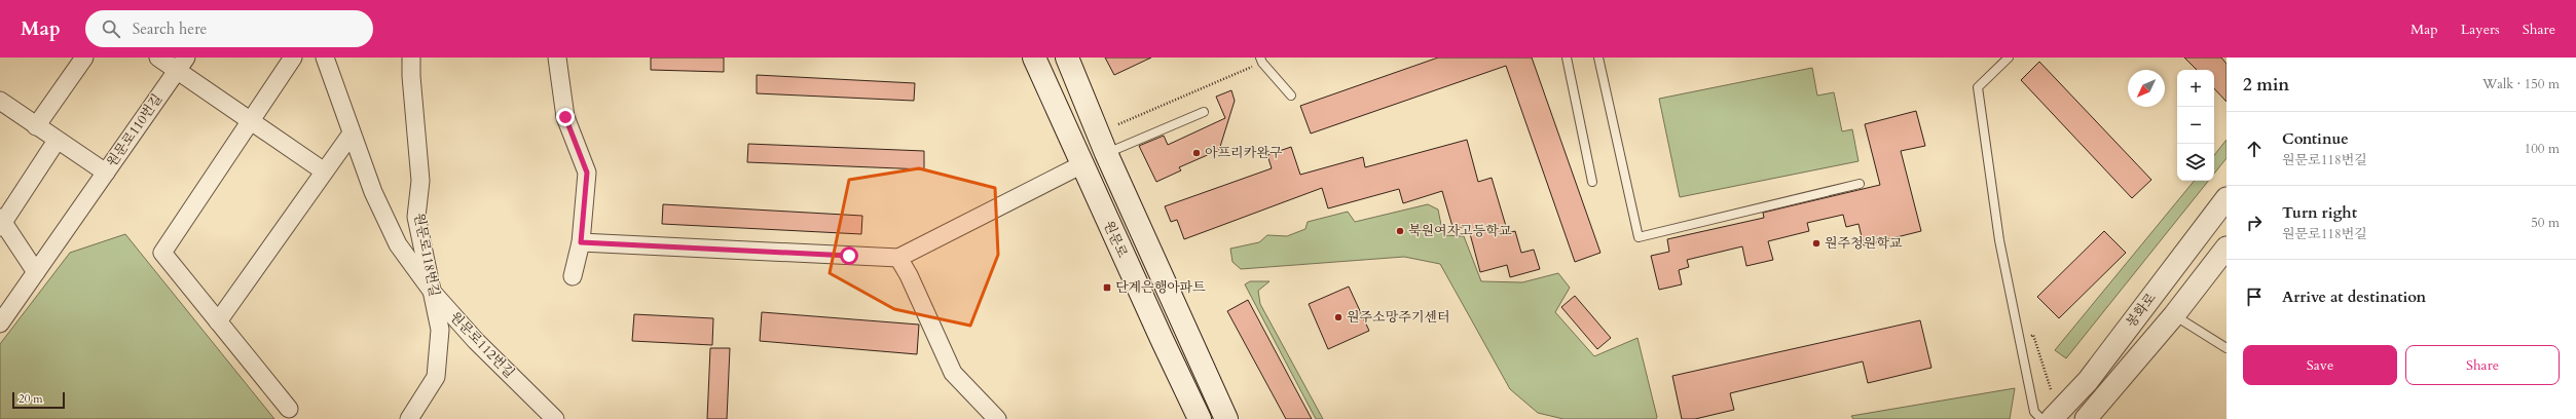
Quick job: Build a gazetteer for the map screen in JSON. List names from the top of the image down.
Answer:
{
  "streets": {
    "main road": ["원문로"],
    "street": [
      "원문로110번길",
      "원문로118번길",
      "봉화로",
      "원문로112번길"
    ]
  },
  "crossings": [
    ["원문로118번길", "원문로112번길"]
  ],
  "places": {
    "other": [
      "아프리카완구",
      "북원여자고등학교",
      "원주청원학교",
      "원주소망주기센터"
    ],
    "transit": ["단계은행아파트"]
  },
  "scale_bar": "20 m",
  "north": "bottom left",
  "page": {
    "header": "Map",
    "search": "Search here",
    "nav": ["Map", "Layers", "Share"],
    "heading": ["2 min", "Walk · 150 m"],
    "map_buttons": ["+", "−"],
    "list": [
      ["Continue", "원문로118번길", "100 m"],
      ["Turn right", "원문로118번길", "50 m"],
      "Arrive at destination"
    ],
    "buttons": ["Save", "Share"],
    "scale": "20 m"
  }
}
